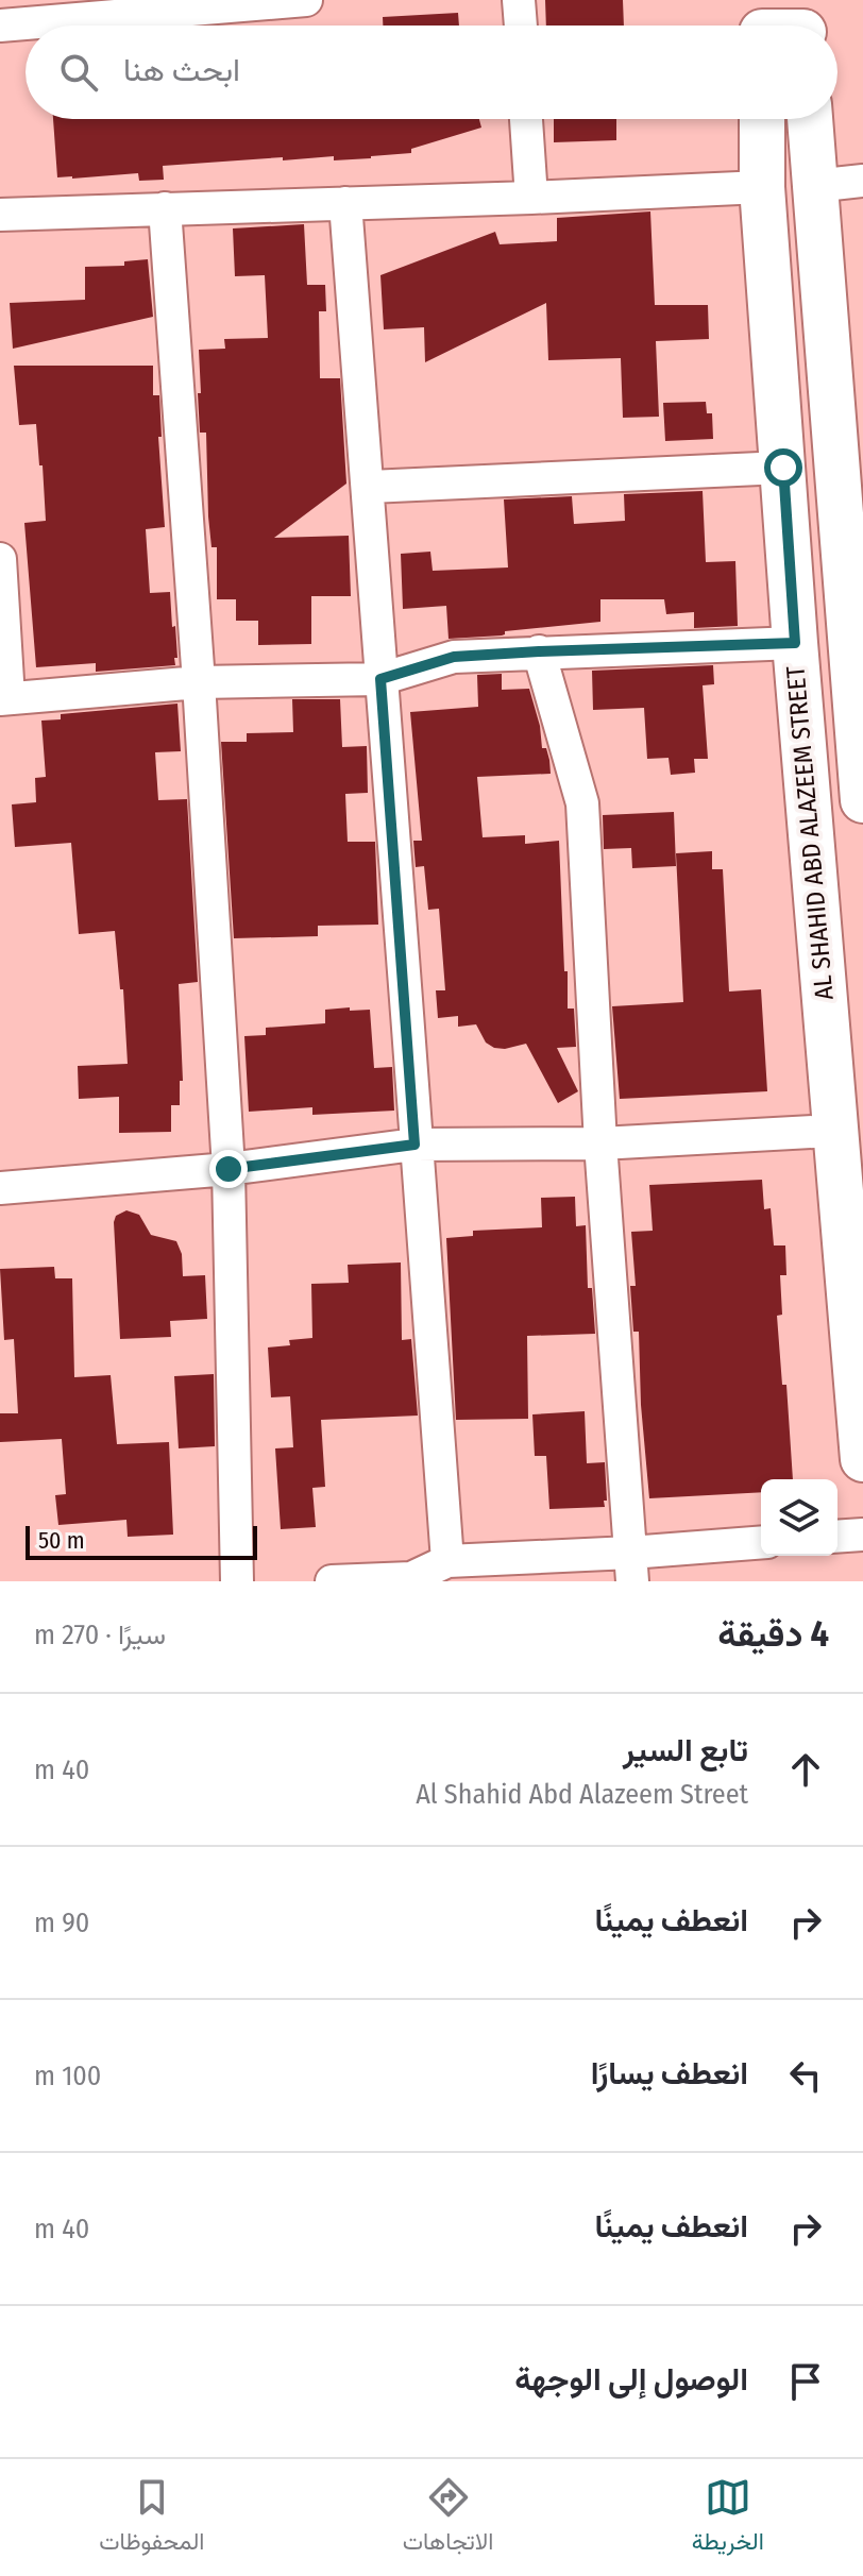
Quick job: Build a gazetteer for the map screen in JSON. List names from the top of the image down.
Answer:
{
  "streets": {
    "main road": ["AL SHAHID ABD ALAZEEM STREET"]
  },
  "scale_bar": "50 m",
  "page": {
    "search": "ابحث هنا",
    "scale": "50 m",
    "heading": ["4 دقيقة", "سيرًا · 270 m"],
    "list": [
      ["تابع السير", "Al Shahid Abd Alazeem Street", "40 m"],
      ["انعطف يمينًا", "90 m"],
      ["انعطف يسارًا", "100 m"],
      ["انعطف يمينًا", "40 m"],
      "الوصول إلى الوجهة"
    ],
    "nav": ["الخريطة", "الاتجاهات", "المحفوظات"]
  }
}
